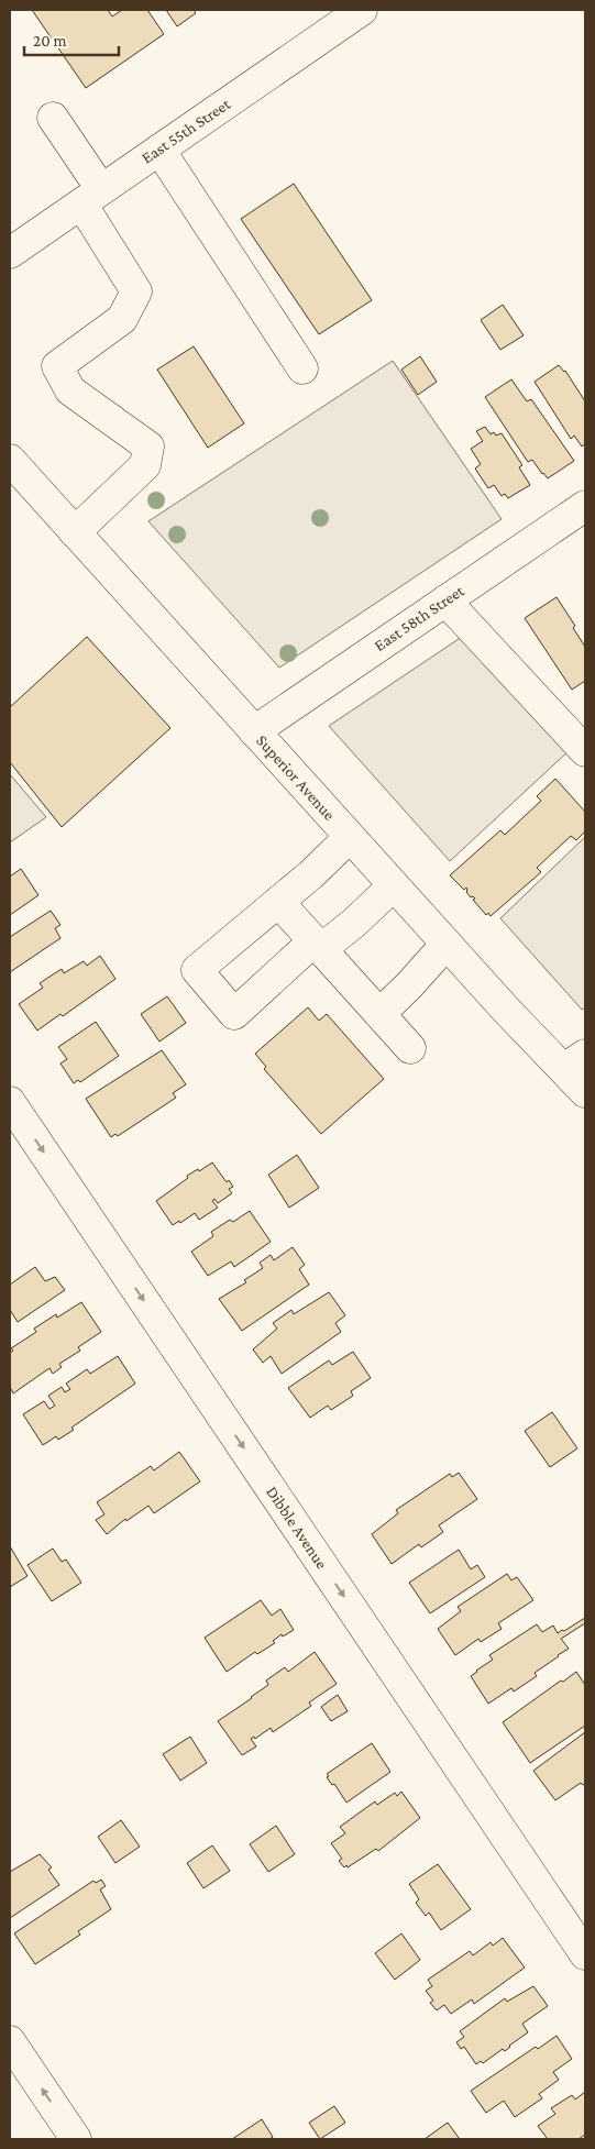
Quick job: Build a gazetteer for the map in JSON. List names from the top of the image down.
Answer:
{
  "streets": {
    "street": [
      "East 55th Street",
      "East 58th Street",
      "Superior Avenue",
      "Dibble Avenue"
    ]
  },
  "crossings": [
    ["East 58th Street", "Superior Avenue"]
  ],
  "one_way": ["Dibble Avenue"],
  "scale_bar": "20 m"
}
